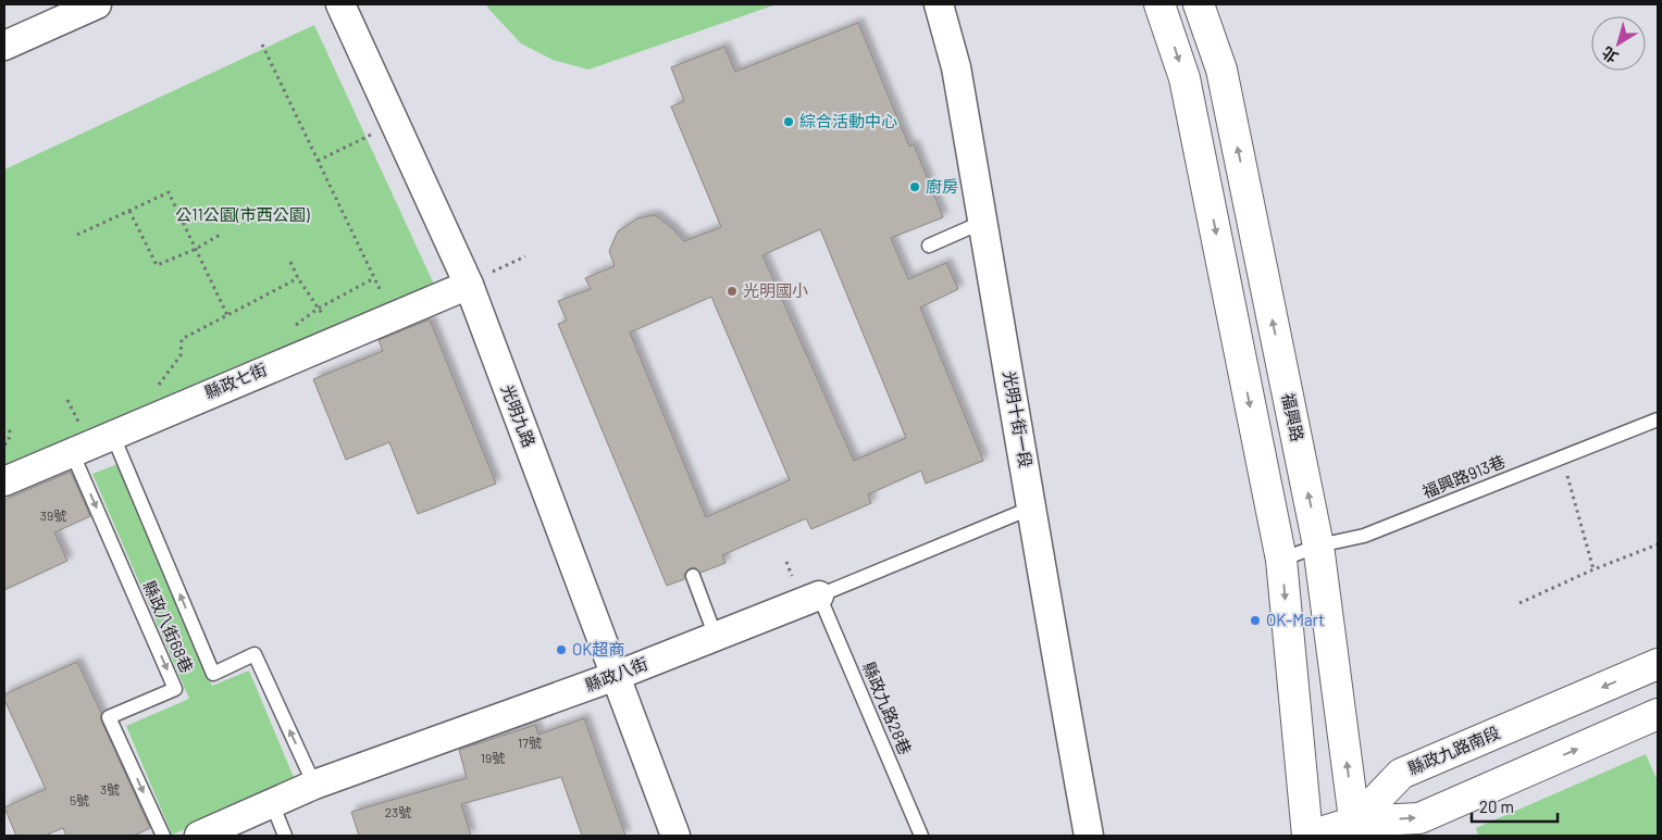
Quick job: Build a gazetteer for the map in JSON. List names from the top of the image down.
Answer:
{
  "streets": {
    "street": [
      "縣政七街",
      "光明九路",
      "福興路",
      "光明十街一段",
      "縣政八街",
      "縣政九路南段"
    ],
    "lane": ["福興路913巷", "縣政八街68巷", "縣政九路28巷"]
  },
  "crossings": [
    ["縣政七街", "光明九路"],
    ["縣政七街", "縣政八街68巷"],
    ["光明九路", "縣政八街"],
    ["福興路", "福興路913巷"],
    ["福興路", "縣政九路南段"],
    ["光明十街一段", "縣政八街"],
    ["縣政八街68巷", "縣政八街"],
    ["縣政八街", "縣政九路28巷"]
  ],
  "parks": ["公11公園(市西公園)"],
  "places": [
    "綜合活動中心",
    "廚房",
    "光明國小",
    "OK-Mart",
    "OK超商"
  ],
  "house_numbers": [
    "39號",
    "17號",
    "19號",
    "3號",
    "5號",
    "23號"
  ],
  "scale_bar": "20 m",
  "north": "bottom left"
}
